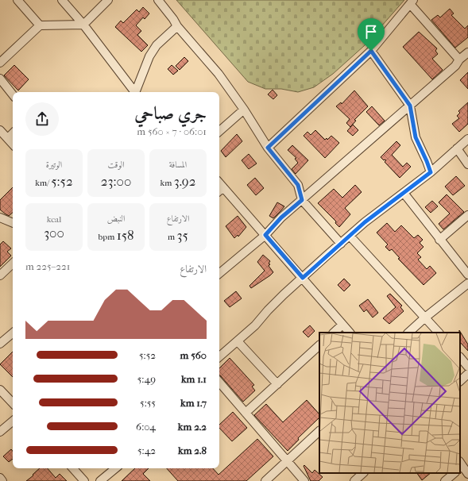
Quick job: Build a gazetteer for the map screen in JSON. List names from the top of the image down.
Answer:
{
  "page": {
    "heading": ["جري صباحي", "06:01 · 7 × 560 m"],
    "stats": [
      ["المسافة", "3.92 km"],
      ["الوقت", "23:00"],
      ["الوتيرة", "5:52 /km"],
      ["الارتفاع", "35 m"],
      ["النبض", "158 bpm"],
      ["kcal", "300"]
    ],
    "chart": ["الارتفاع", "221–225 m"],
    "list": [
      {
        "name": "560 m",
        "note": "5:52"
      },
      {
        "name": "1.1 km",
        "note": "5:49"
      },
      {
        "name": "1.7 km",
        "note": "5:55"
      },
      {
        "name": "2.2 km",
        "note": "6:04"
      },
      {
        "name": "2.8 km",
        "note": "5:42"
      }
    ]
  }
}
